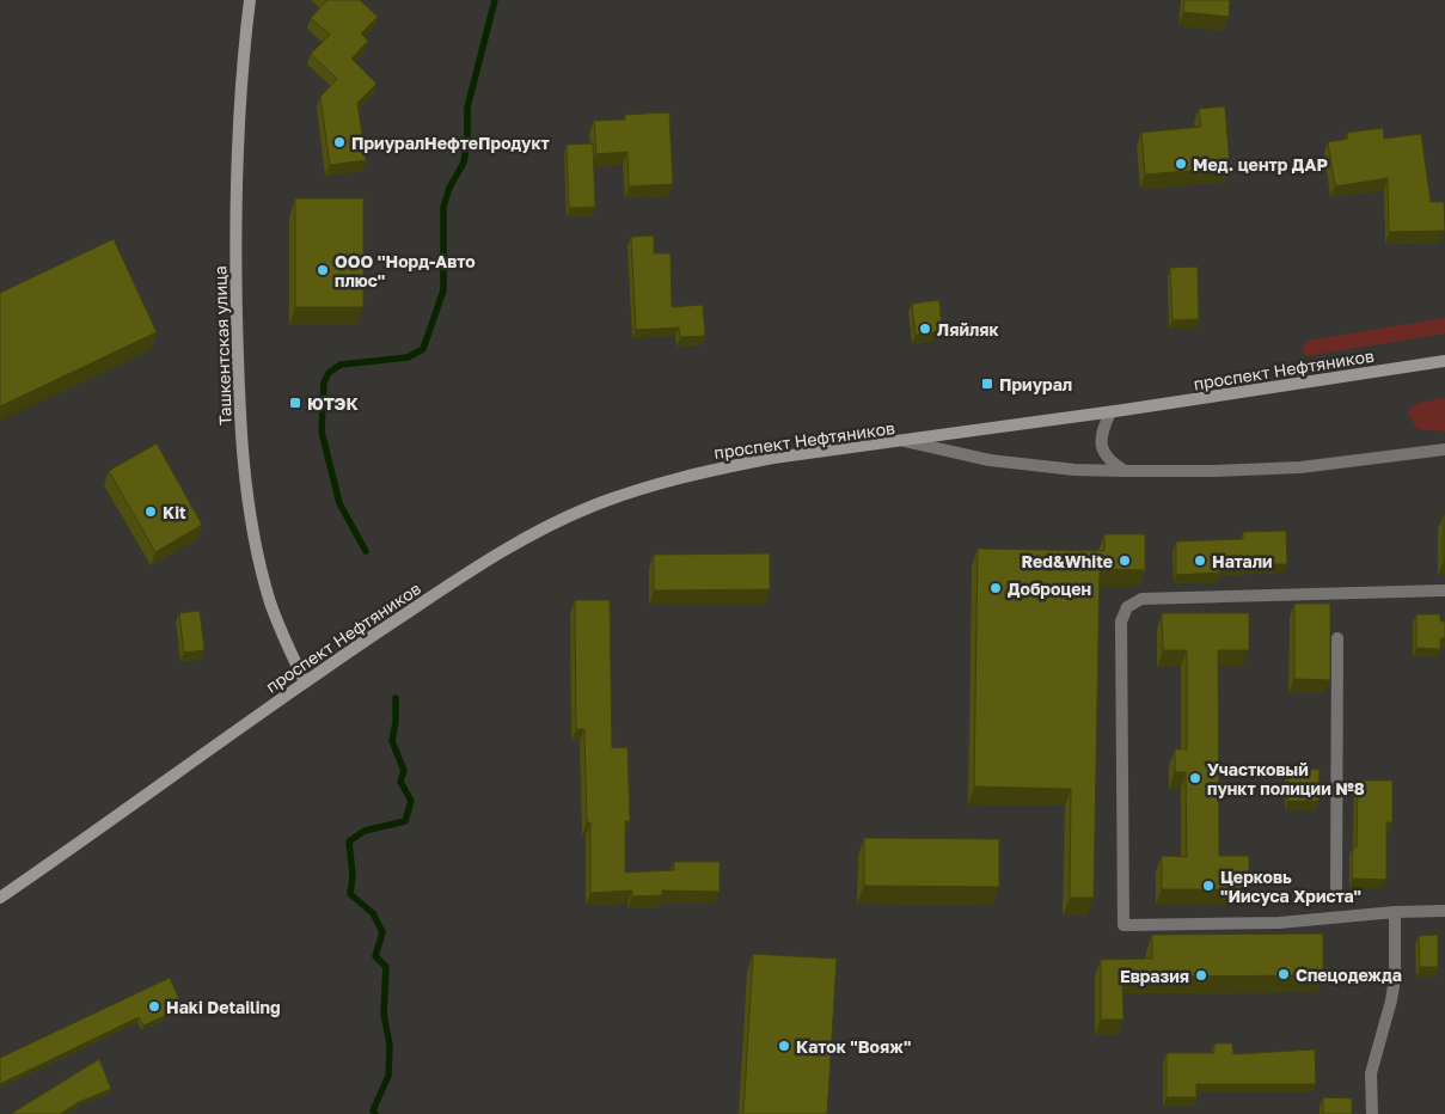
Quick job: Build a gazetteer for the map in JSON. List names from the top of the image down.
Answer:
{
  "streets": {
    "main road": ["Ташкентская улица", "проспект Нефтяников"]
  },
  "crossings": [
    ["Ташкентская улица", "проспект Нефтяников"]
  ],
  "places": {
    "other": [
      "ПриуралНефтеПродукт",
      "Мед. центр ДАР",
      "ООО ''Норд-Авто плюс''",
      "Ляйляк",
      "Kit",
      "Red&White",
      "Натали",
      "Доброцен",
      "Участковый пункт полиции №8",
      "Церковь \"Иисуса Христа\"",
      "Спецодежда",
      "Евразия",
      "Haki Detailing",
      "Каток \"Вояж\""
    ],
    "transit": ["Приурал", "ЮТЭК"]
  }
}
